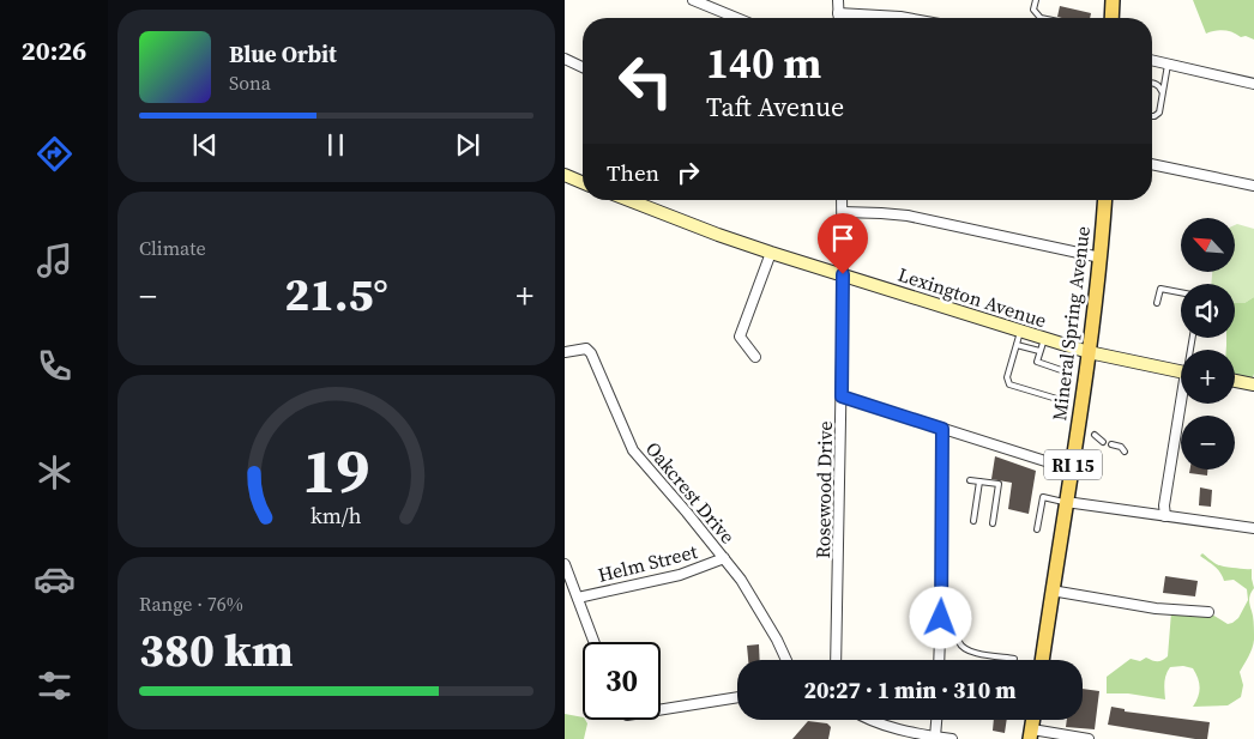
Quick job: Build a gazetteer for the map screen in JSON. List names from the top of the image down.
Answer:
{
  "streets": {
    "main road": ["Mineral Spring Avenue", "RI 15"],
    "street": [
      "Lexington Avenue",
      "Rosewood Drive",
      "Oakcrest Drive",
      "Helm Street"
    ]
  },
  "crossings": [
    ["Lexington Avenue", "Mineral Spring Avenue"],
    ["Lexington Avenue", "Rosewood Drive"],
    ["Oakcrest Drive", "Helm Street"]
  ],
  "north": "top left",
  "page": {
    "tabs": "20:26",
    "turn": ["140 m", "Taft Avenue"],
    "song": ["Blue Orbit", "Sona"],
    "then": "Then",
    "tile": [
      "Climate",
      ["Range · 76%", "380 km"]
    ],
    "map_buttons": ["+", "−"],
    "heat": ["−", "21.5°", "+"],
    "limit": "30",
    "trip": "20:27 · 1 min · 310 m",
    "gauge": ["19", "km/h"]
  }
}
